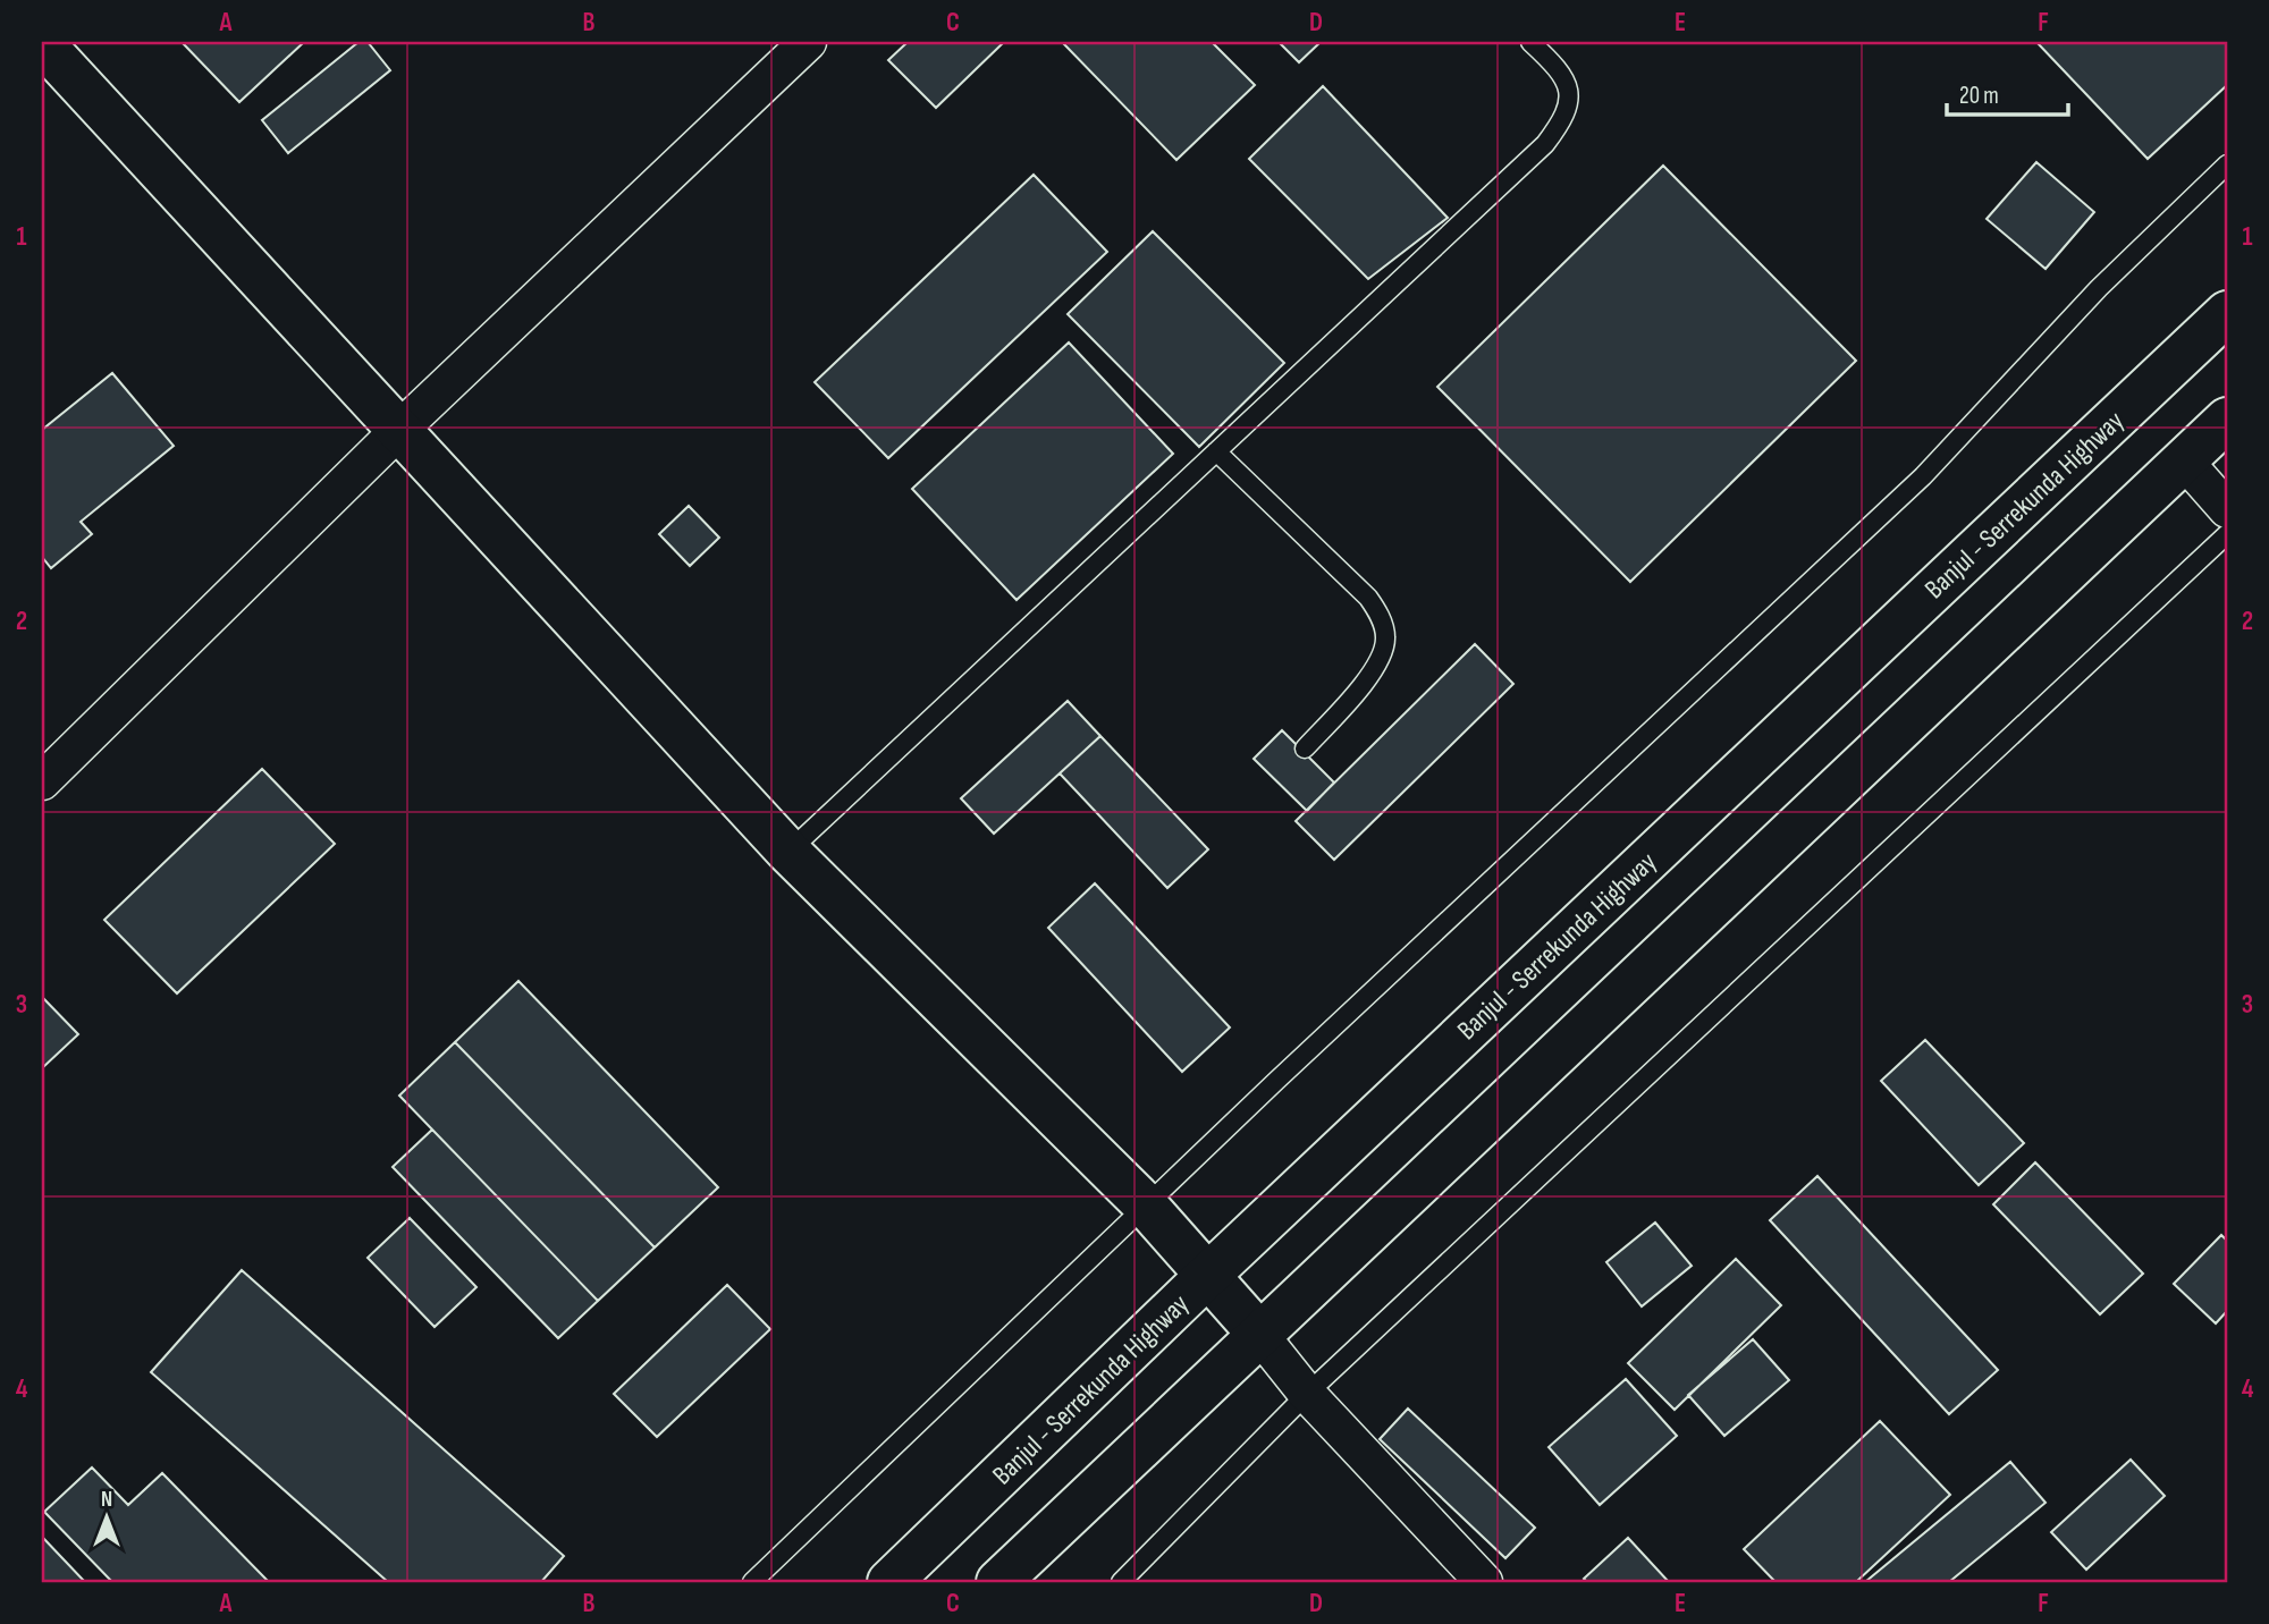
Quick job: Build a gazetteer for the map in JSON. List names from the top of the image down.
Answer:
{
  "streets": {
    "main road": ["Banjul - Serrekunda Highway"]
  },
  "scale_bar": "20 m",
  "north": "top",
  "grid": {
    "columns": [
      "A",
      "B",
      "C",
      "D",
      "E",
      "F"
    ],
    "rows": [
      "1",
      "2",
      "3",
      "4"
    ]
  }
}
